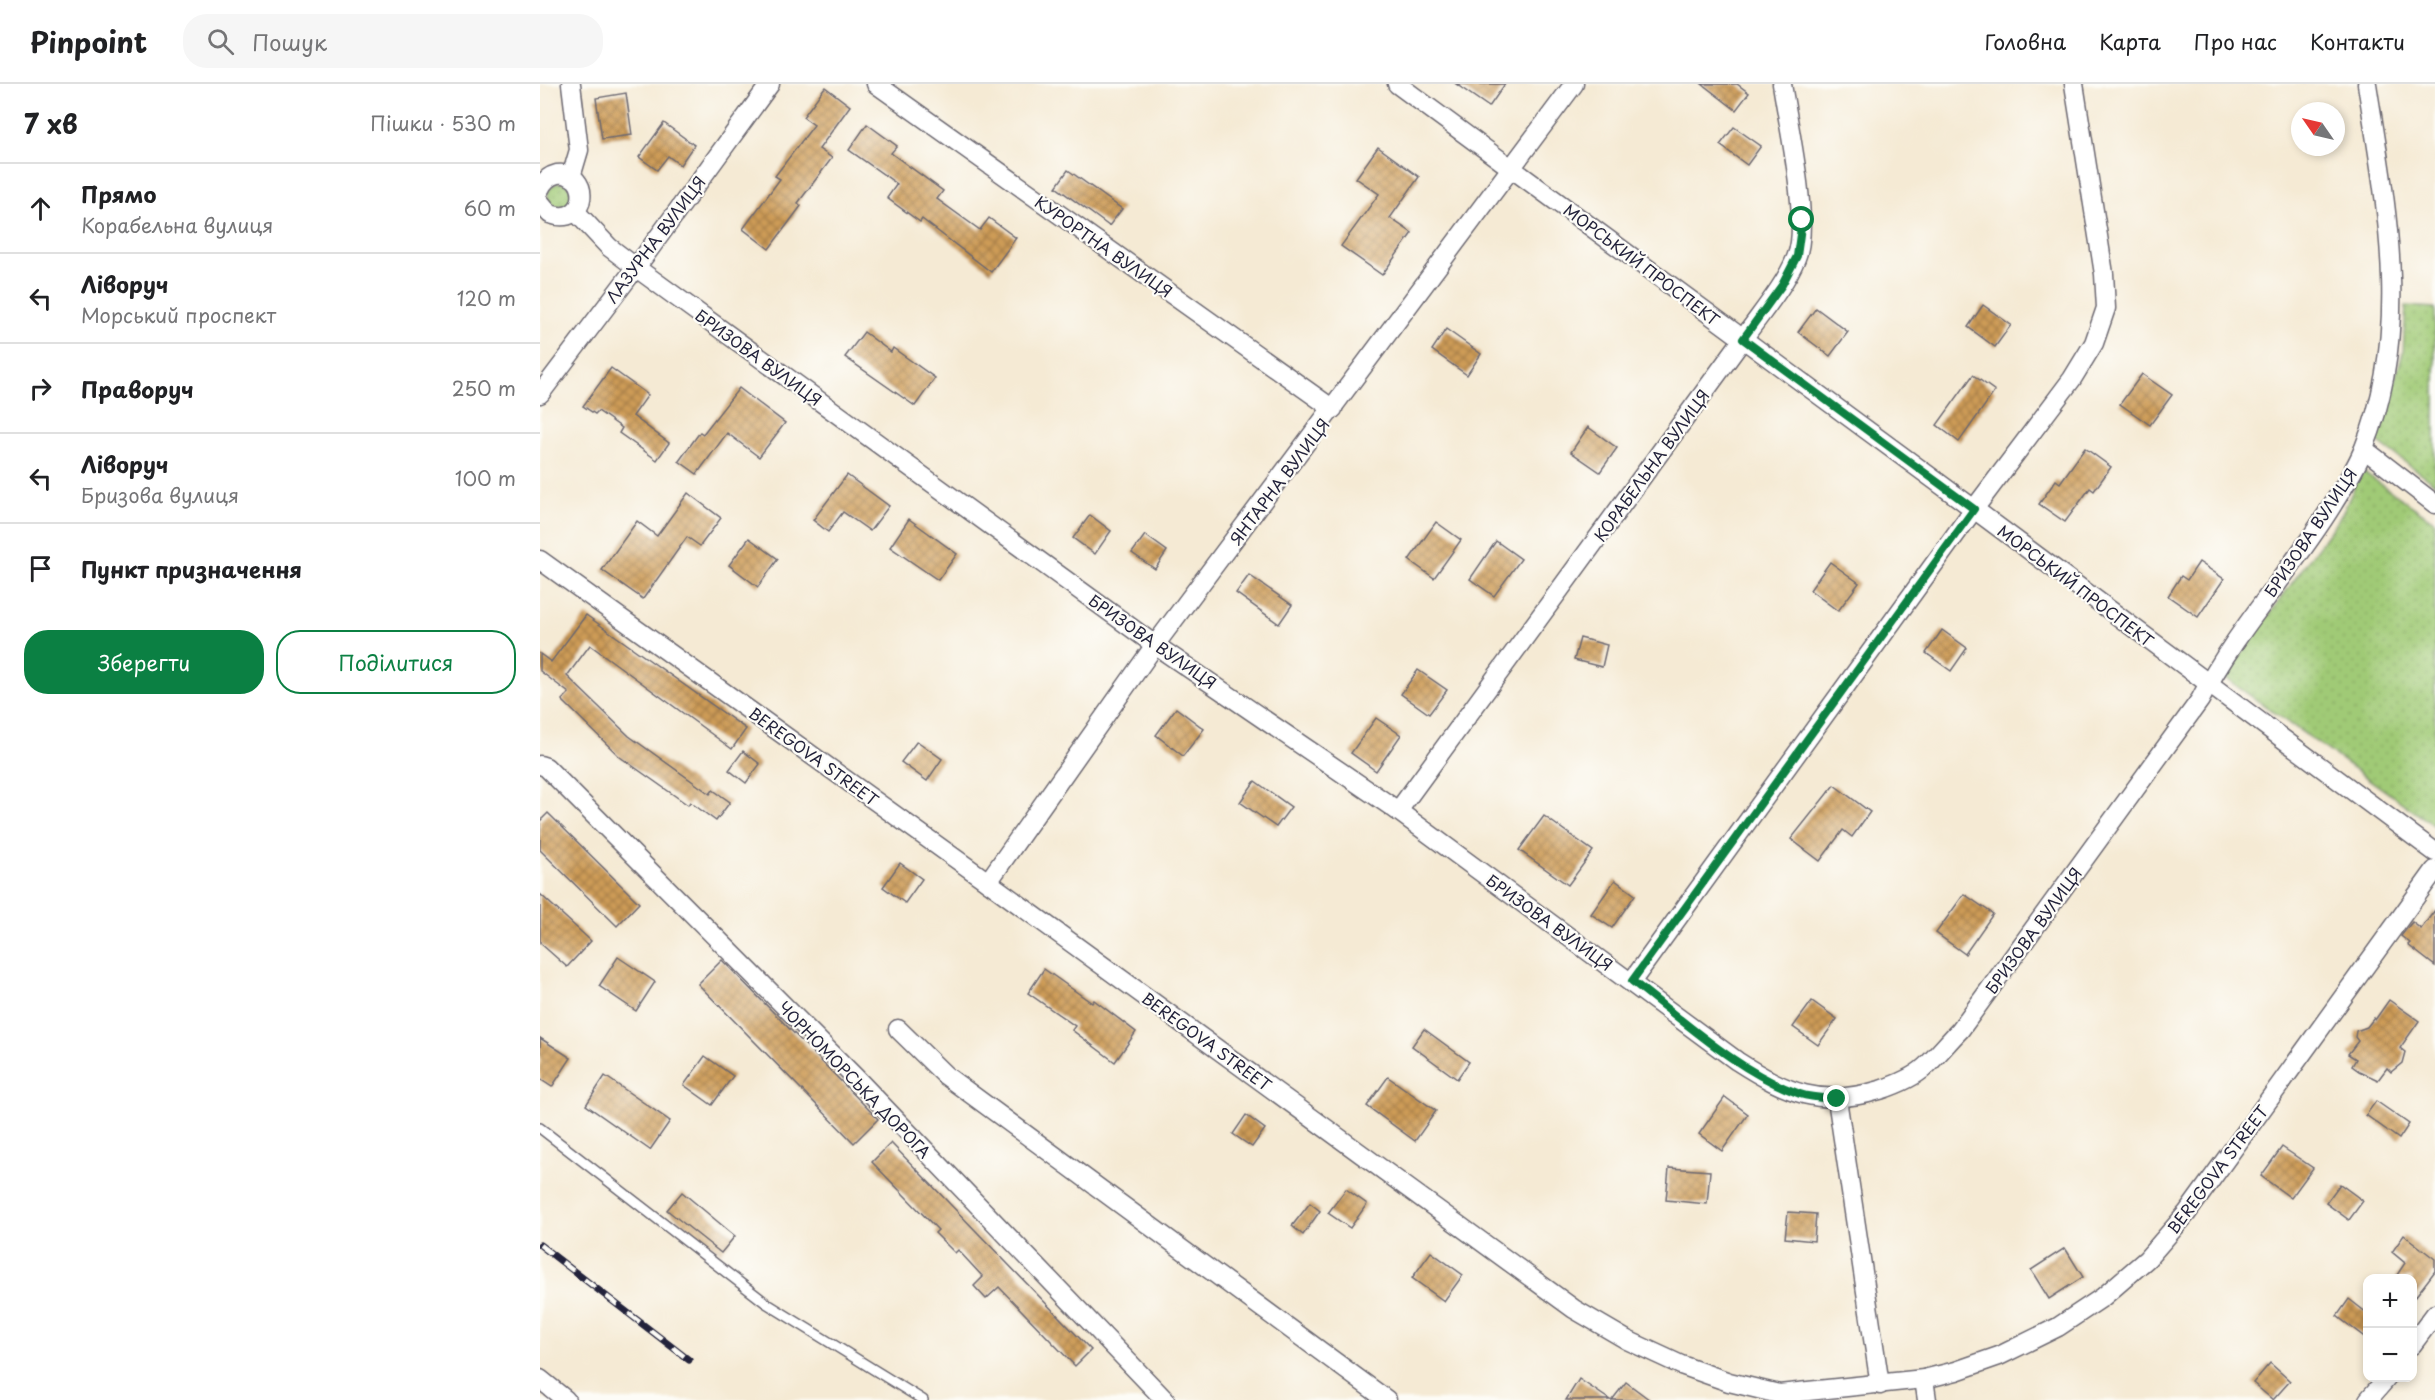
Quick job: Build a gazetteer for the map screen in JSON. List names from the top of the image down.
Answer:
{
  "streets": {
    "street": [
      "ЛАЗУРНА ВУЛИЦЯ",
      "КУРОРТНА ВУЛИЦЯ",
      "МОРСЬКИЙ ПРОСПЕКТ",
      "БРИЗОВА ВУЛИЦЯ",
      "КОРАБЕЛЬНА ВУЛИЦЯ",
      "ЯНТАРНА ВУЛИЦЯ",
      "BEREGOVA STREET",
      "ЧОРНОМОРСЬКА ДОРОГА"
    ]
  },
  "crossings": [
    ["ЛАЗУРНА ВУЛИЦЯ", "БРИЗОВА ВУЛИЦЯ"],
    ["КУРОРТНА ВУЛИЦЯ", "ЯНТАРНА ВУЛИЦЯ"],
    ["МОРСЬКИЙ ПРОСПЕКТ", "БРИЗОВА ВУЛИЦЯ"],
    ["МОРСЬКИЙ ПРОСПЕКТ", "КОРАБЕЛЬНА ВУЛИЦЯ"],
    ["МОРСЬКИЙ ПРОСПЕКТ", "ЯНТАРНА ВУЛИЦЯ"],
    ["БРИЗОВА ВУЛИЦЯ", "КОРАБЕЛЬНА ВУЛИЦЯ"],
    ["БРИЗОВА ВУЛИЦЯ", "ЯНТАРНА ВУЛИЦЯ"],
    ["ЯНТАРНА ВУЛИЦЯ", "BEREGOVA STREET"]
  ],
  "north": "top left",
  "page": {
    "header": "Pinpoint",
    "search": "Пошук",
    "nav": [
      "Головна",
      "Карта",
      "Про нас",
      "Контакти"
    ],
    "heading": ["7 хв", "Пішки · 530 m"],
    "list": [
      ["Прямо", "Корабельна вулиця", "60 m"],
      ["Ліворуч", "Морський проспект", "120 m"],
      ["Праворуч", "250 m"],
      ["Ліворуч", "Бризова вулиця", "100 m"],
      "Пункт призначення"
    ],
    "buttons": ["Зберегти", "Поділитися"],
    "map_buttons": ["+", "−"]
  }
}
